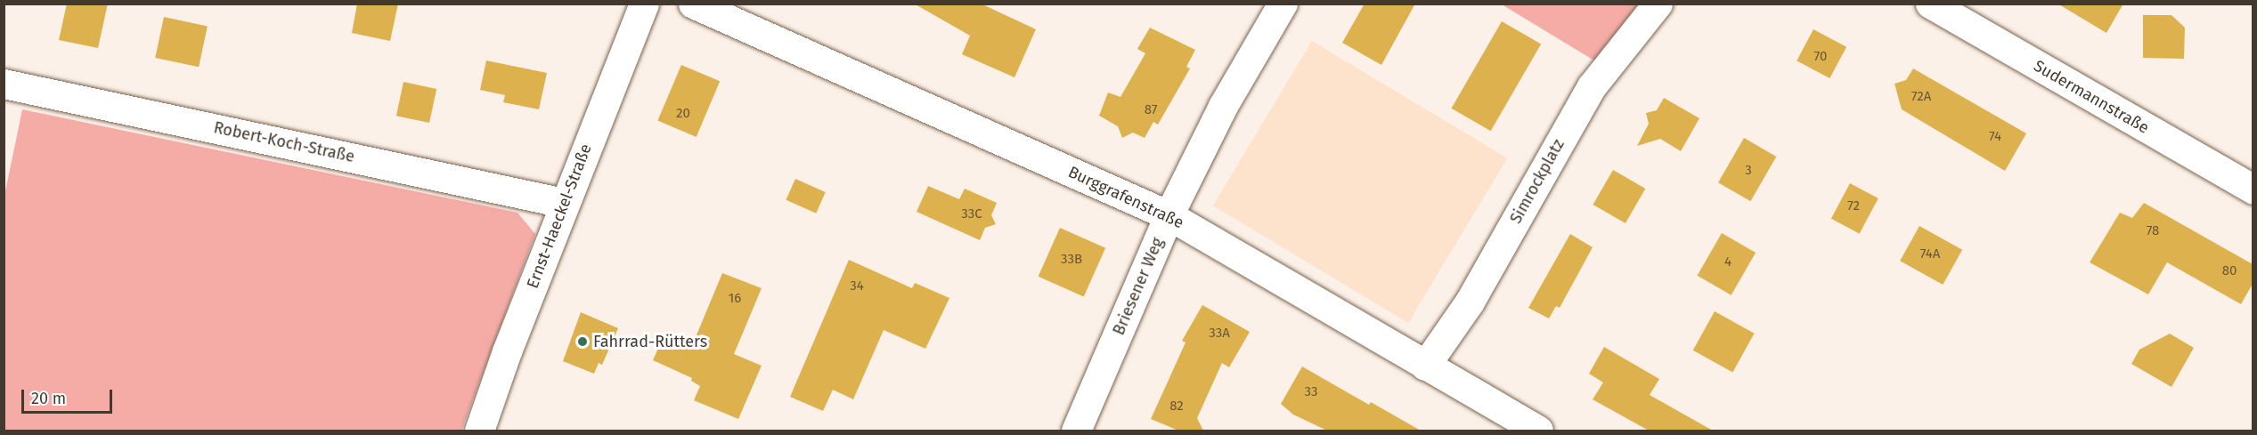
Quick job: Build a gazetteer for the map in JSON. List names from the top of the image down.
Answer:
{
  "streets": {
    "street": [
      "Sudermannstraße",
      "Robert-Koch-Straße",
      "Simrockplatz",
      "Burggrafenstraße",
      "Ernst-Haeckel-Straße",
      "Briesener Weg"
    ]
  },
  "crossings": [
    ["Robert-Koch-Straße", "Ernst-Haeckel-Straße"],
    ["Simrockplatz", "Burggrafenstraße"],
    ["Burggrafenstraße", "Briesener Weg"]
  ],
  "places": ["Fahrrad-Rütters"],
  "house_numbers": [
    "70",
    "72A",
    "87",
    "20",
    "74",
    "3",
    "72",
    "33C",
    "78",
    "74A",
    "33B",
    "4",
    "80",
    "34",
    "16",
    "33A",
    "33",
    "82"
  ],
  "scale_bar": "20 m"
}
